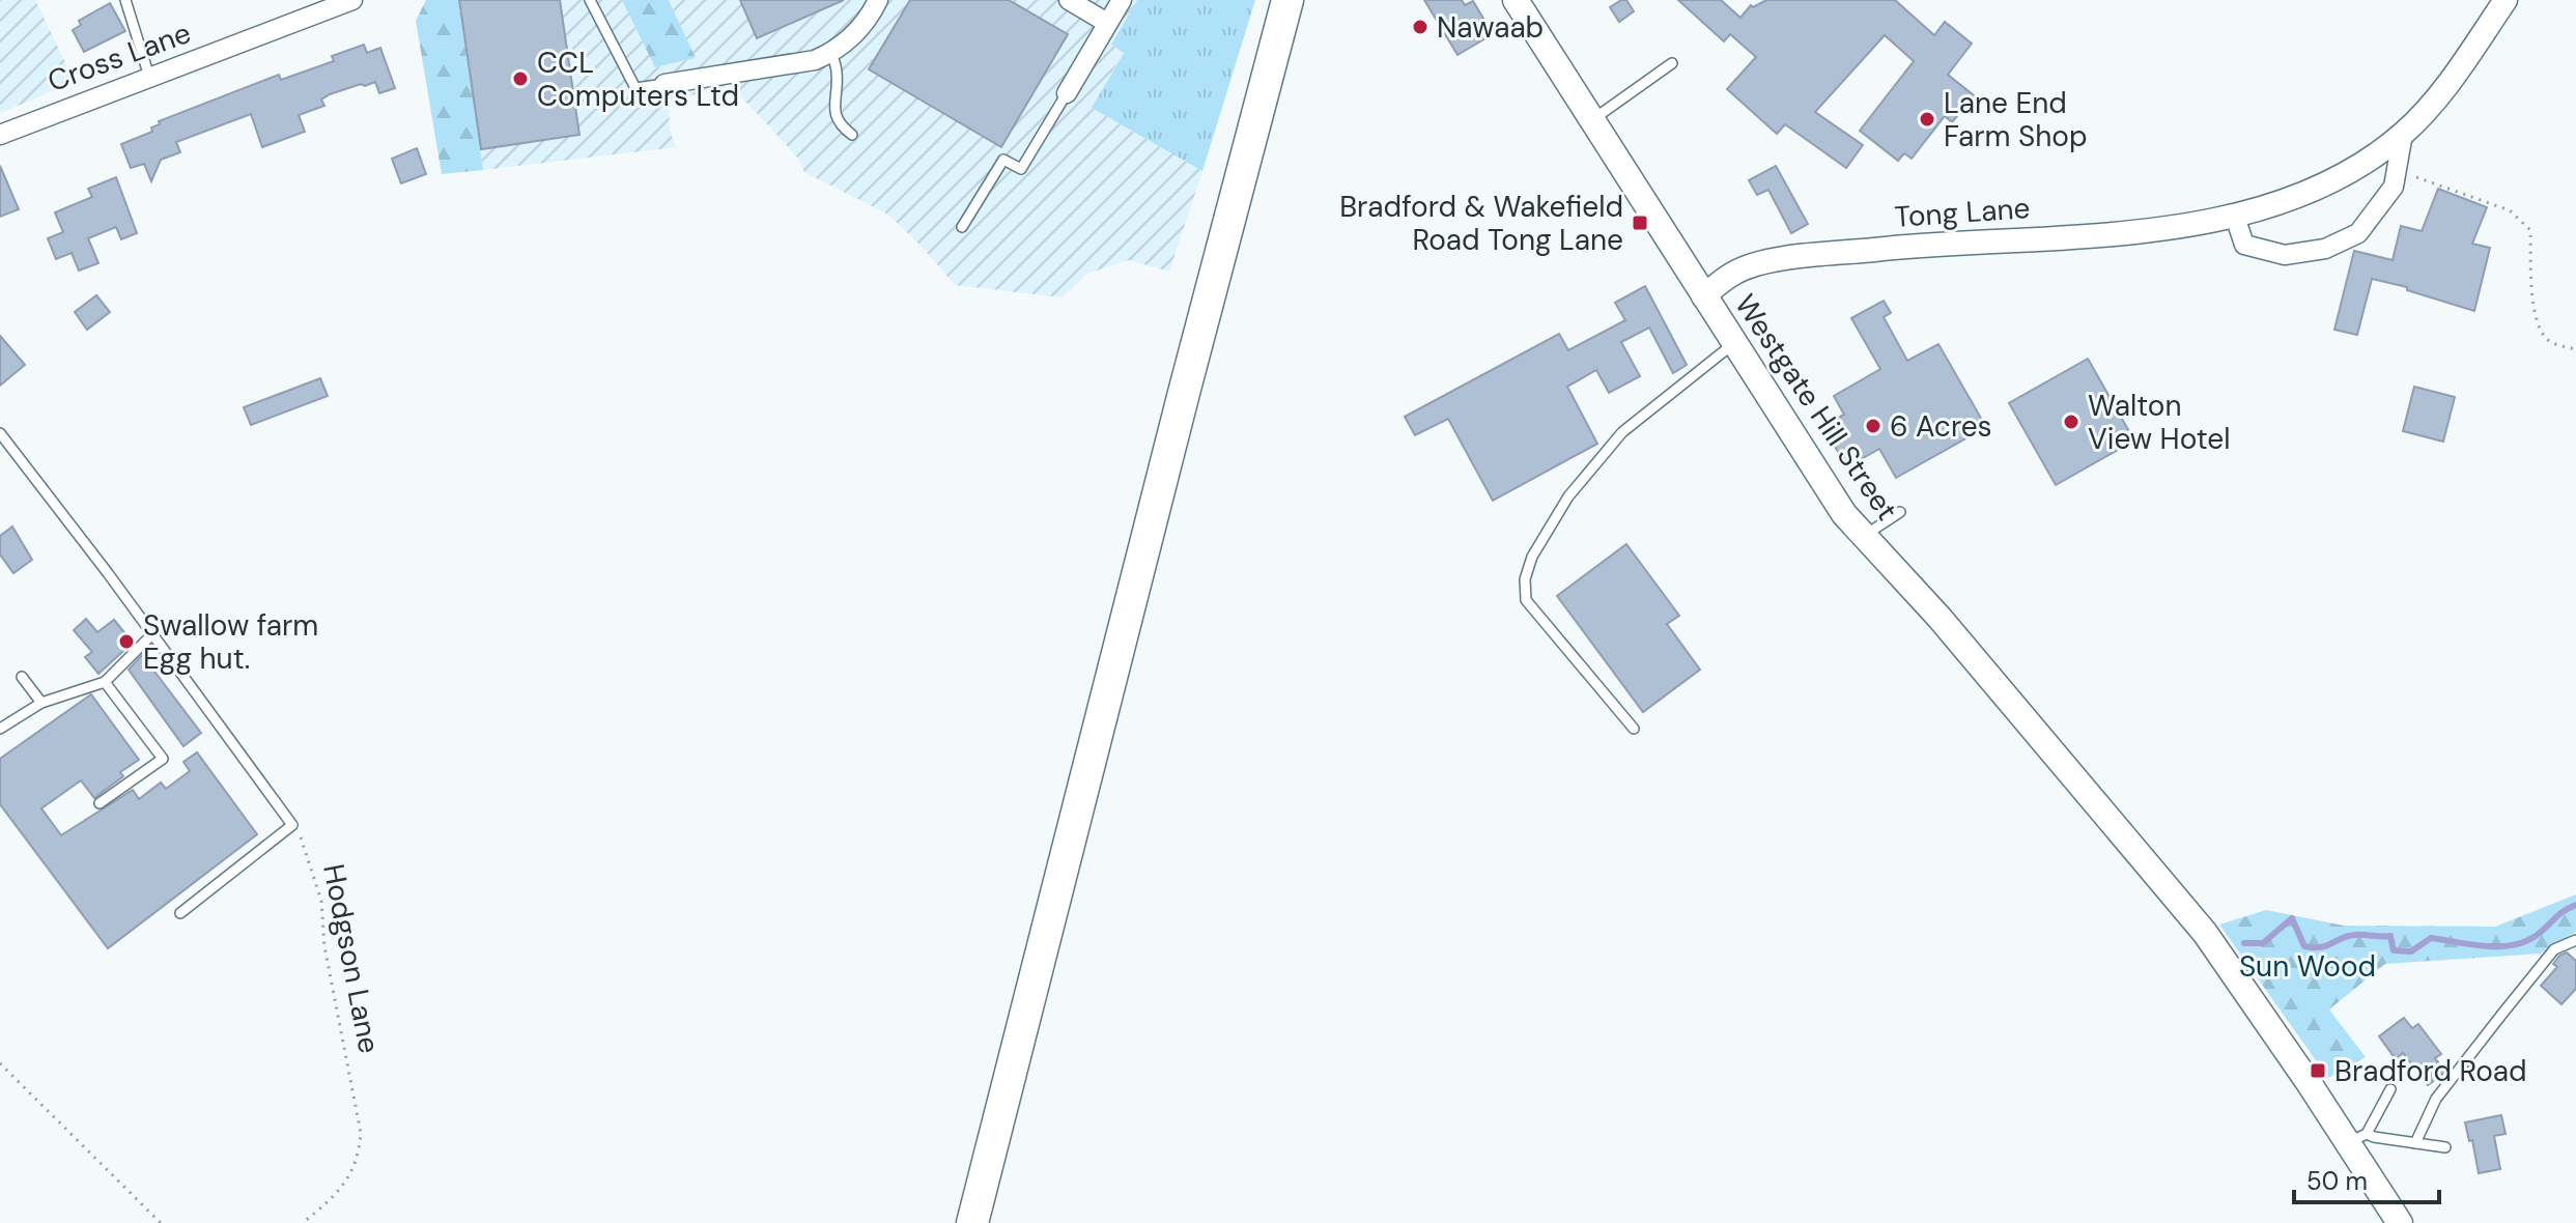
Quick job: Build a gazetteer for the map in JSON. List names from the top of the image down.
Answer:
{
  "streets": {
    "main road": ["Westgate Hill Street"],
    "street": ["Cross Lane", "Tong Lane"],
    "path": ["Hodgson Lane"]
  },
  "crossings": [
    ["Tong Lane", "Westgate Hill Street"]
  ],
  "parks": ["Sun Wood"],
  "places": {
    "other": [
      "Nawaab",
      "CCL Computers Ltd",
      "Lane End Farm Shop",
      "Walton View Hotel",
      "6 Acres",
      "Swallow farm Egg hut."
    ],
    "transit": ["Bradford & Wakefield Road Tong Lane", "Bradford Road"]
  },
  "scale_bar": "50 m"
}
